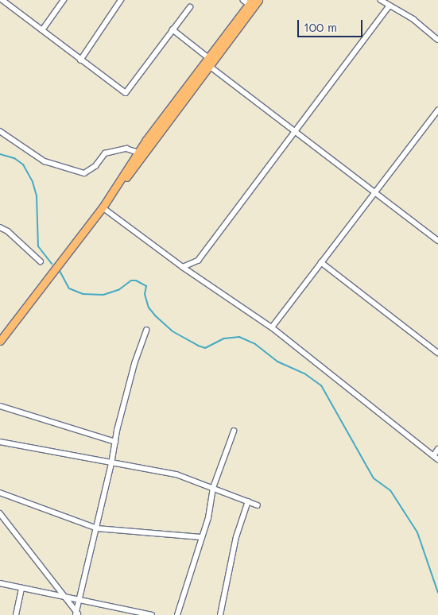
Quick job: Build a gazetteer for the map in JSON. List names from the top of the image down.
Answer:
{
  "scale_bar": "100 m"
}
